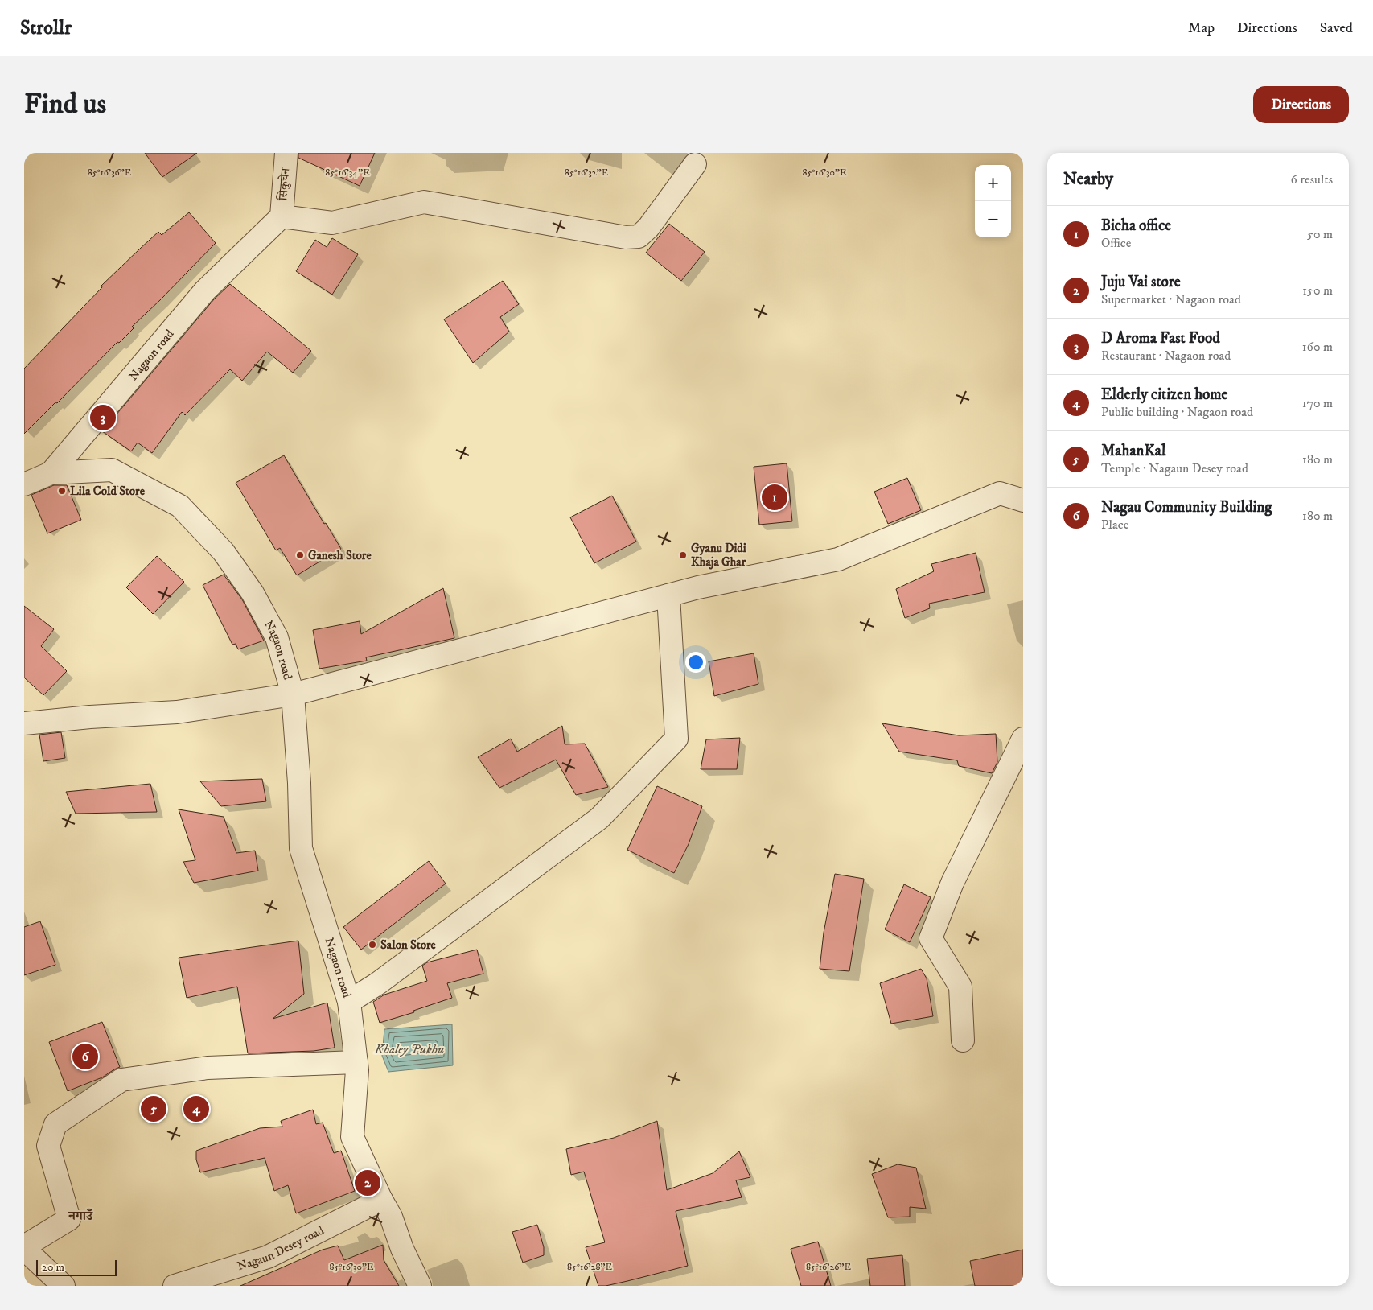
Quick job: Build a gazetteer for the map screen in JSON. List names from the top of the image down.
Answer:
{
  "streets": {
    "street": ["सिकुचेन", "Nagaon road", "Nagaun Desey road"]
  },
  "crossings": [
    ["सिकुचेन", "Nagaon road"],
    ["Nagaon road", "Nagaun Desey road"]
  ],
  "districts": ["नगाउँ"],
  "water": ["Khaley Pukhu"],
  "places": [
    "Lila Cold Store",
    "Ganesh Store",
    "Gyanu Didi Khaja Ghar",
    "Salon Store"
  ],
  "scale_bar": "20 m",
  "page": {
    "header": "Strollr",
    "nav": ["Map", "Directions", "Saved"],
    "buttons": "Directions",
    "title": "Find us",
    "heading": ["Nearby", "6 results"],
    "map_buttons": ["+", "−"],
    "list": [
      {
        "mark": "1",
        "name": "Bicha office",
        "note": "Office",
        "value": "50 m"
      },
      {
        "mark": "2",
        "name": "Juju Vai store",
        "note": "Supermarket · Nagaon road",
        "value": "150 m"
      },
      {
        "mark": "3",
        "name": "D Aroma Fast Food",
        "note": "Restaurant · Nagaon road",
        "value": "160 m"
      },
      {
        "mark": "4",
        "name": "Elderly citizen home",
        "note": "Public building · Nagaon road",
        "value": "170 m"
      },
      {
        "mark": "5",
        "name": "MahanKal",
        "note": "Temple · Nagaun Desey road",
        "value": "180 m"
      },
      {
        "mark": "6",
        "name": "Nagau Community Building",
        "note": "Place",
        "value": "180 m"
      }
    ],
    "pins": [
      "3",
      "1",
      "6",
      "4",
      "5",
      "2"
    ],
    "scale": "20 m"
  },
  "coordinates": [
    "85°16'32\"E",
    "85°16'30\"E",
    "85°16'36\"E",
    "85°16'34\"E",
    "85°16'28\"E",
    "85°16'26\"E"
  ]
}
